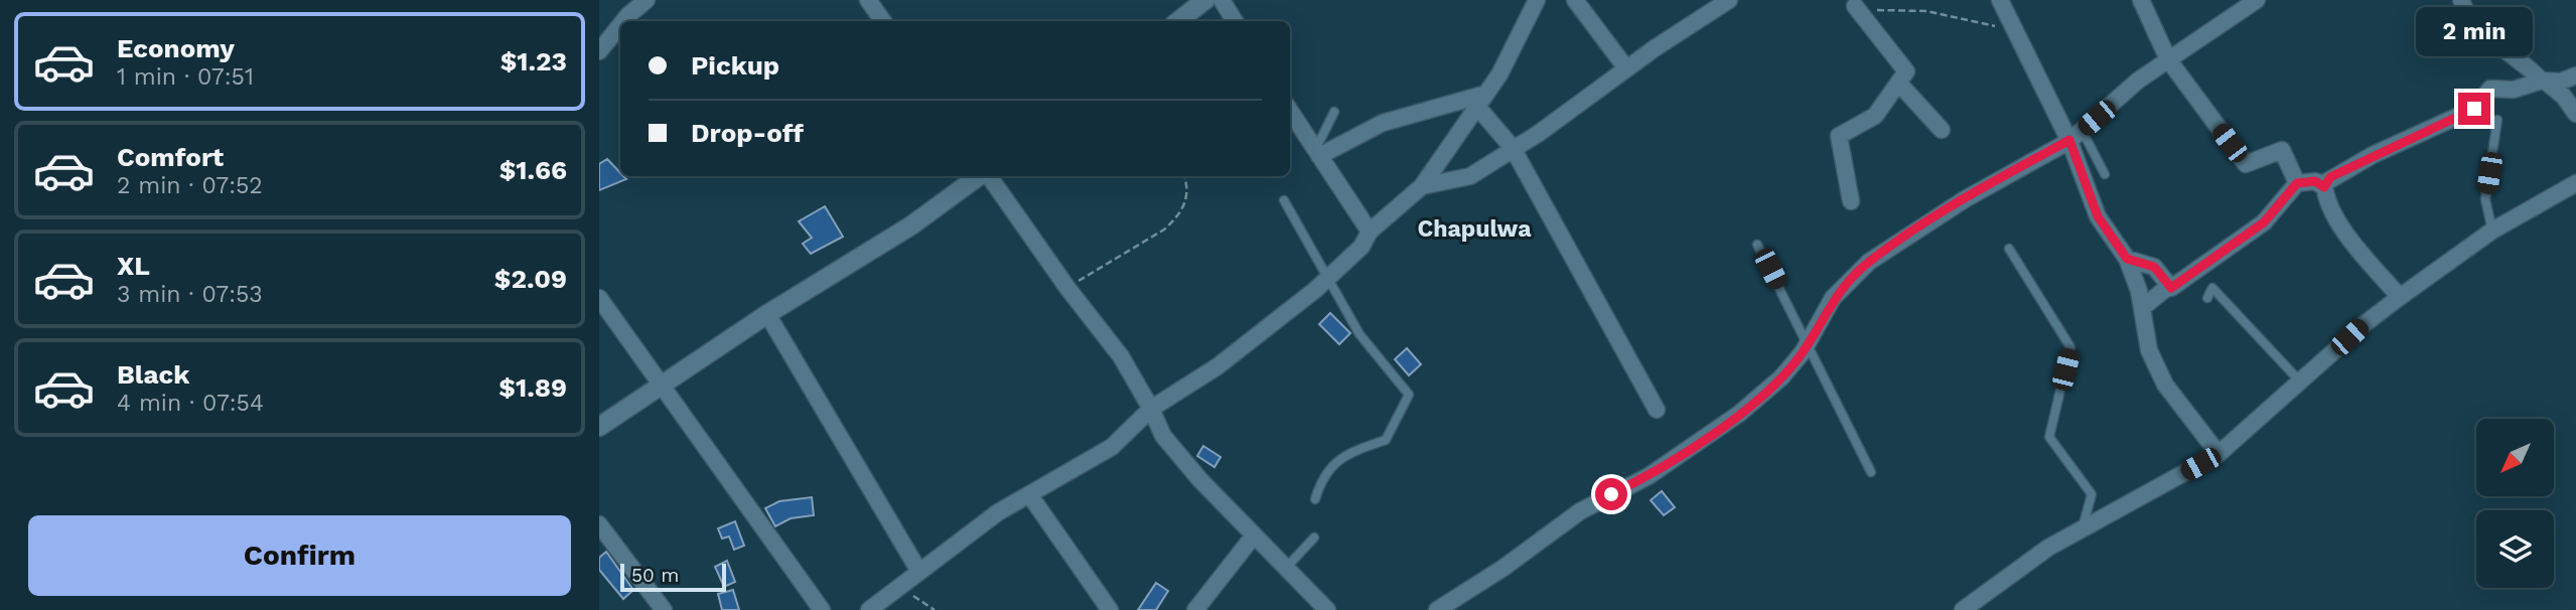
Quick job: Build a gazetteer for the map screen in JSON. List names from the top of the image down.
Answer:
{
  "districts": ["Chapulwa"],
  "scale_bar": "50 m",
  "north": "bottom left",
  "page": {
    "bubble": "2 min",
    "list": [
      {
        "name": "Economy",
        "note": "1 min · 07:51",
        "value": "$1.23"
      },
      {
        "name": "Comfort",
        "note": "2 min · 07:52",
        "value": "$1.66"
      },
      {
        "name": "XL",
        "note": "3 min · 07:53",
        "value": "$2.09"
      },
      {
        "name": "Black",
        "note": "4 min · 07:54",
        "value": "$1.89"
      }
    ],
    "banner": ["Pickup", "Drop-off"],
    "buttons": "Confirm",
    "scale": "50 m"
  }
}
